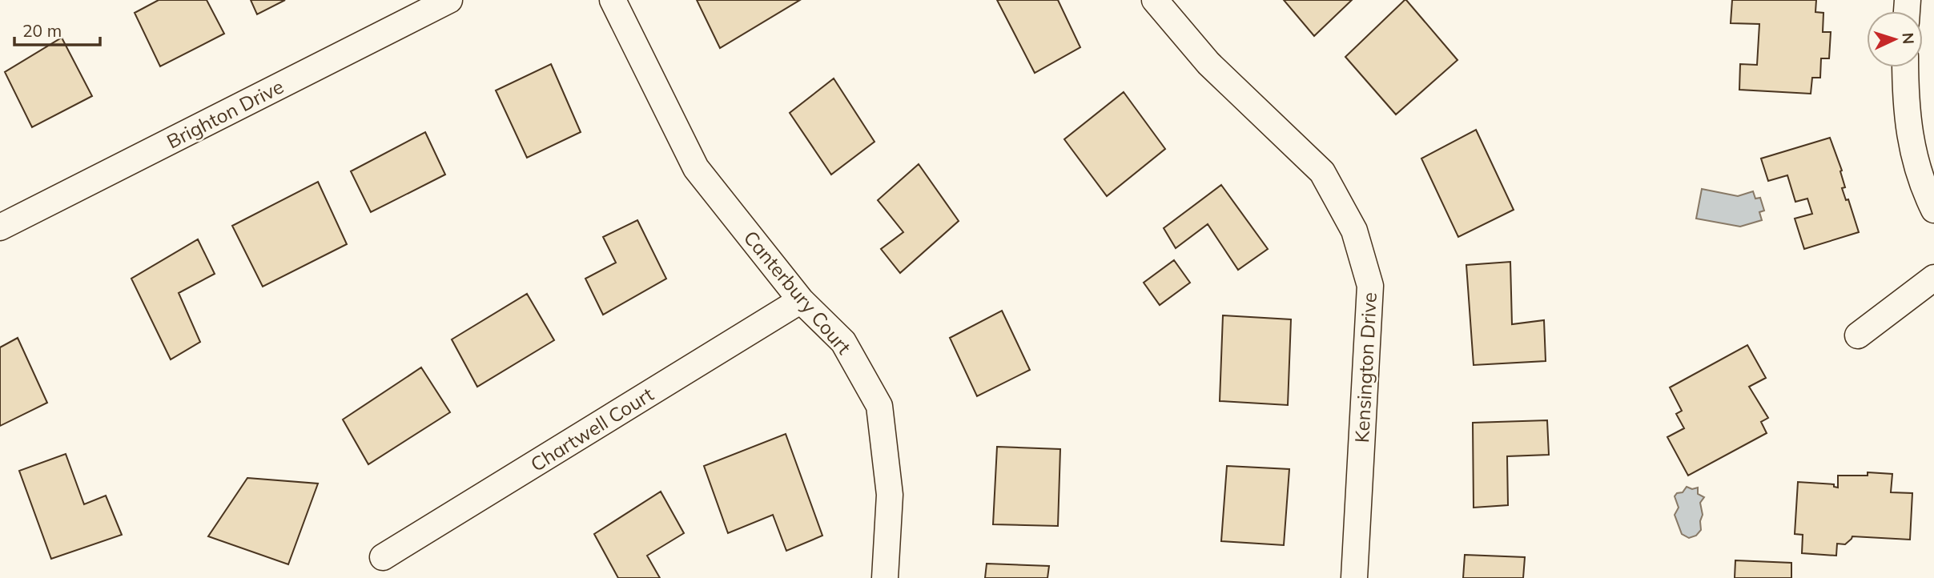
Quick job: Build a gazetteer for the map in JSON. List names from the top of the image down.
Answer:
{
  "streets": {
    "street": [
      "Brighton Drive",
      "Canterbury Court",
      "Kensington Drive",
      "Chartwell Court"
    ]
  },
  "crossings": [
    ["Canterbury Court", "Chartwell Court"]
  ],
  "scale_bar": "20 m",
  "north": "right"
}
